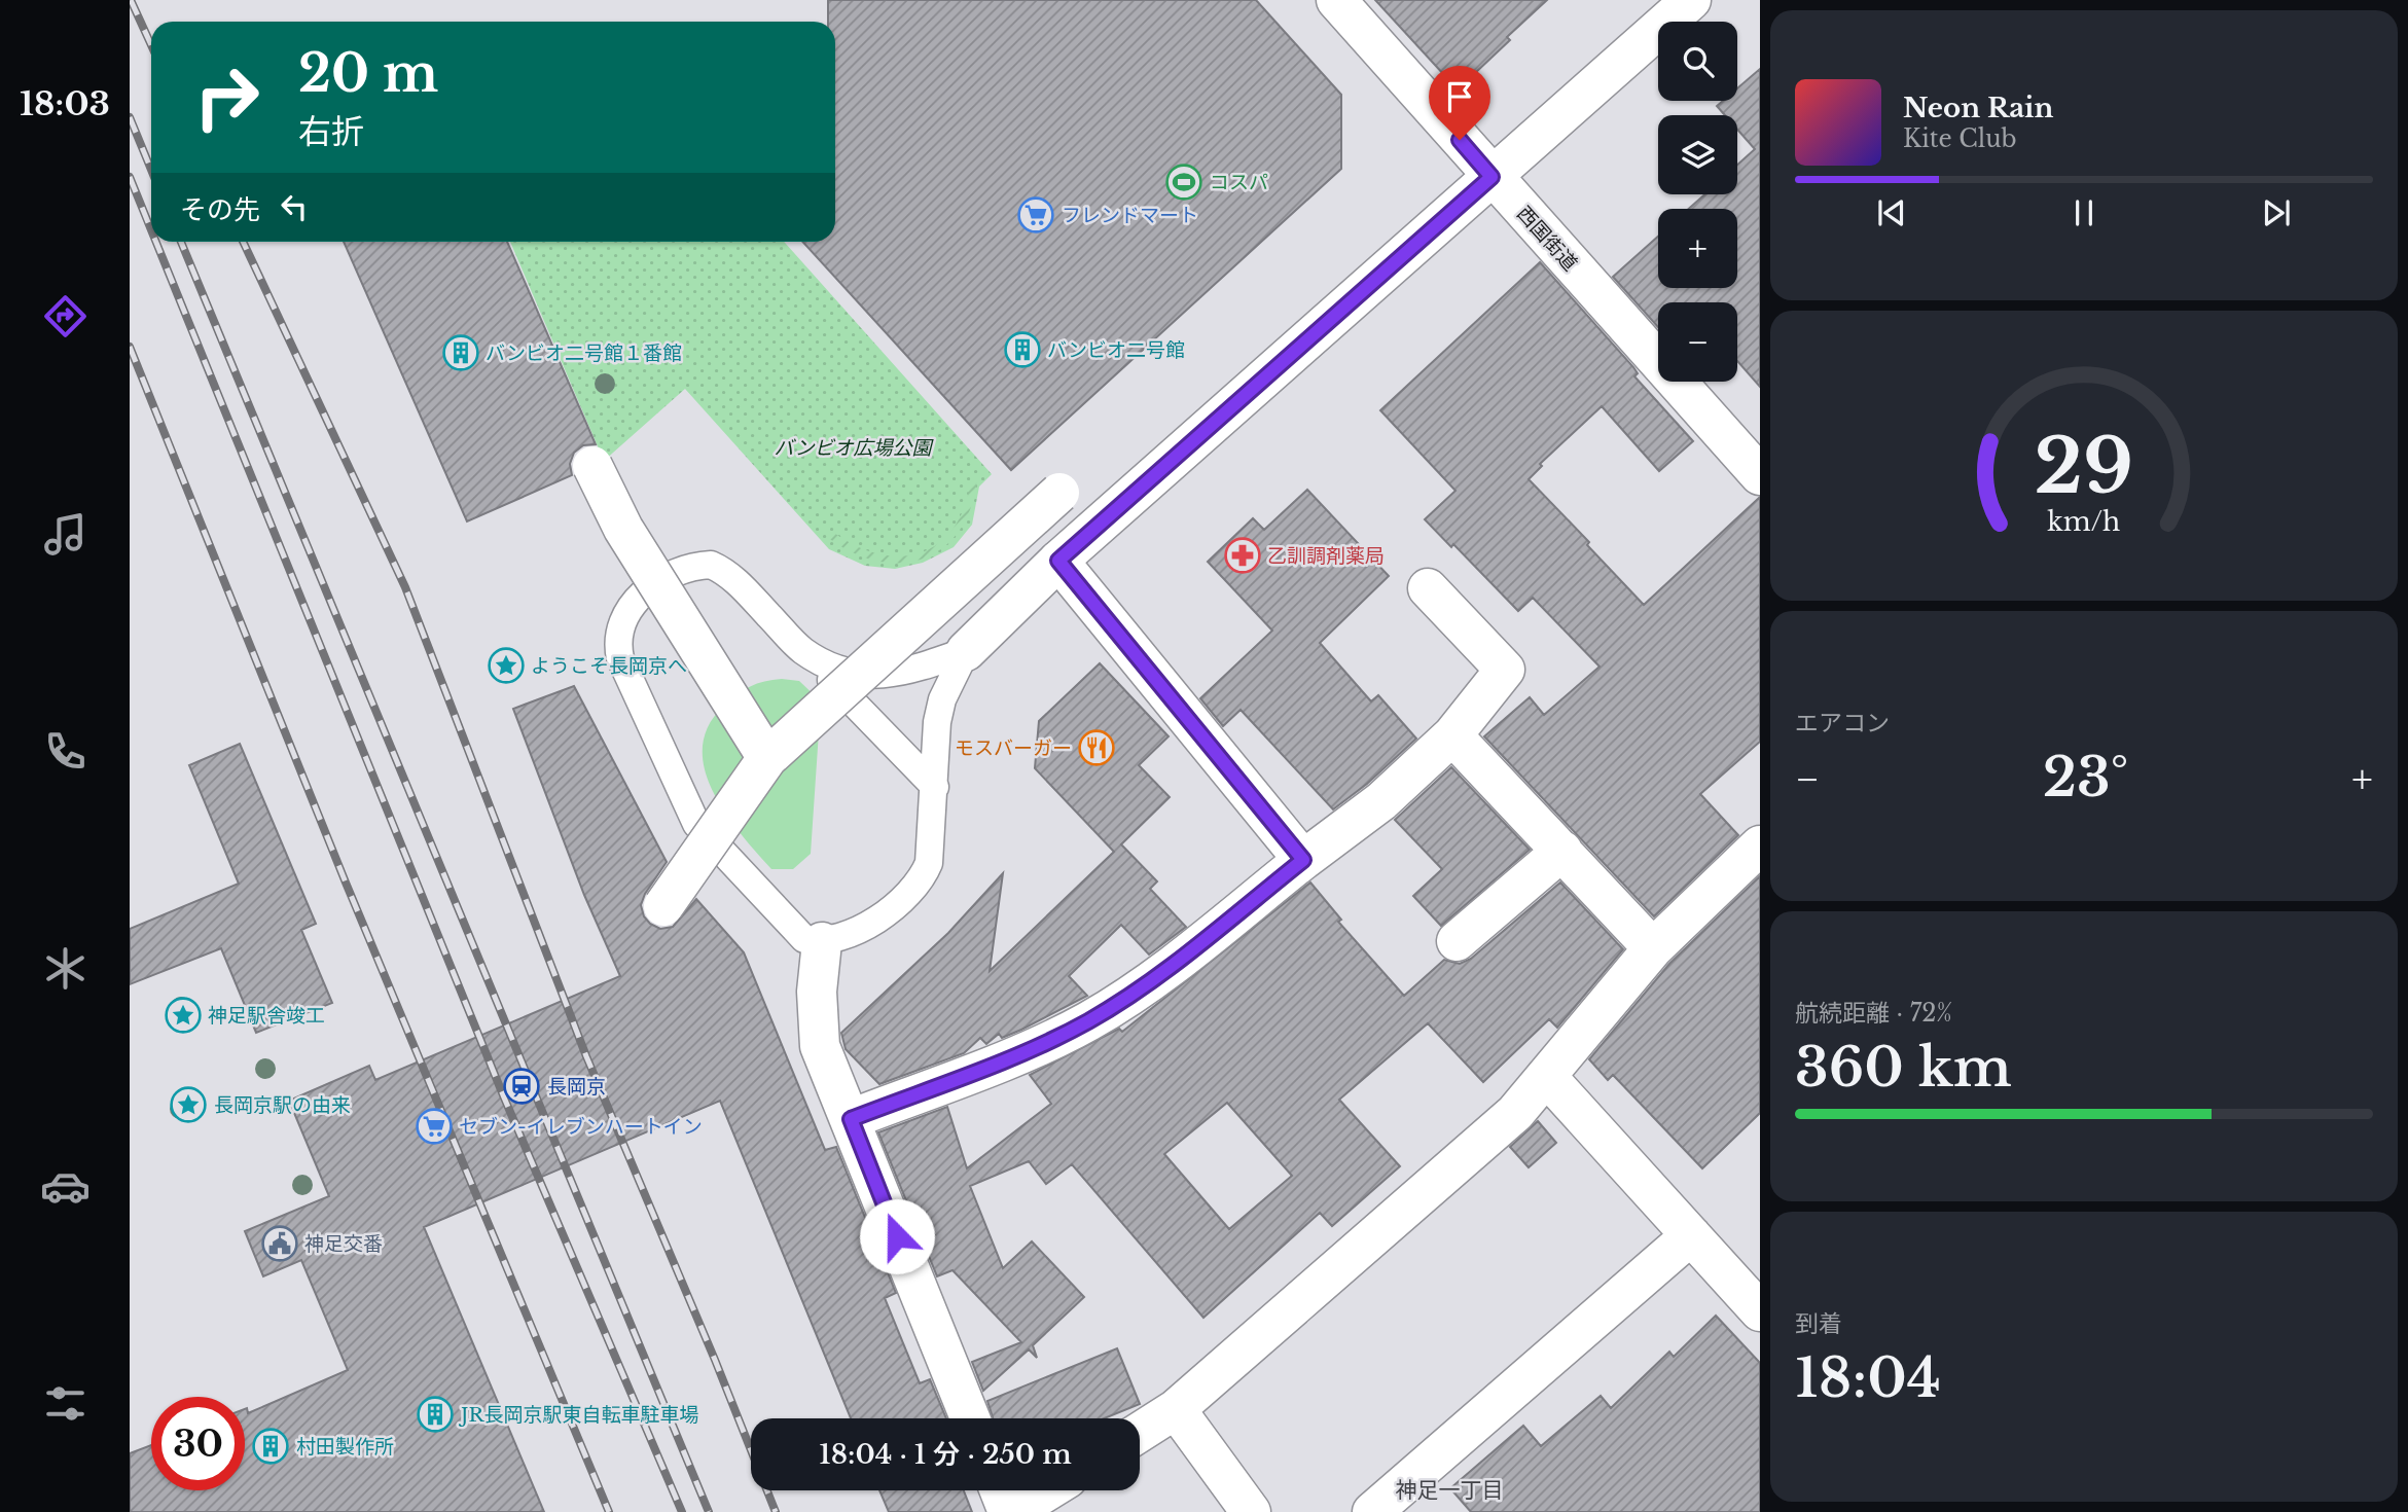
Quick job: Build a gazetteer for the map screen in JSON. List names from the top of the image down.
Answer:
{
  "streets": {
    "street": ["西国街道"]
  },
  "districts": ["神足一丁目"],
  "parks": ["バンビオ広場公園"],
  "places": {
    "sports": ["コスパ"],
    "supermarket": ["フレンドマート", "セブン-イレブンハートイン"],
    "building": [
      "バンビオ二号館",
      "バンビオ二号館１番館",
      "JR長岡京駅東自転車駐車場",
      "村田製作所"
    ],
    "pharmacy": ["乙訓調剤薬局"],
    "place": ["ようこそ長岡京へ", "神足駅舎竣工", "長岡京駅の由来"],
    "restaurant": ["モスバーガー"],
    "station": ["長岡京"],
    "public building": ["神足交番"]
  },
  "page": {
    "tabs": "18:03",
    "map_buttons": ["+", "−"],
    "turn": ["20 m", "右折"],
    "song": ["Neon Rain", "Kite Club"],
    "then": "その先",
    "tile": [
      "エアコン",
      ["航続距離 · 72%", "360 km"],
      ["到着", "18:04"]
    ],
    "heat": ["−", "23°", "+"],
    "limit": "30",
    "trip": "18:04 · 1 分 · 250 m",
    "gauge": ["29", "km/h"]
  }
}
